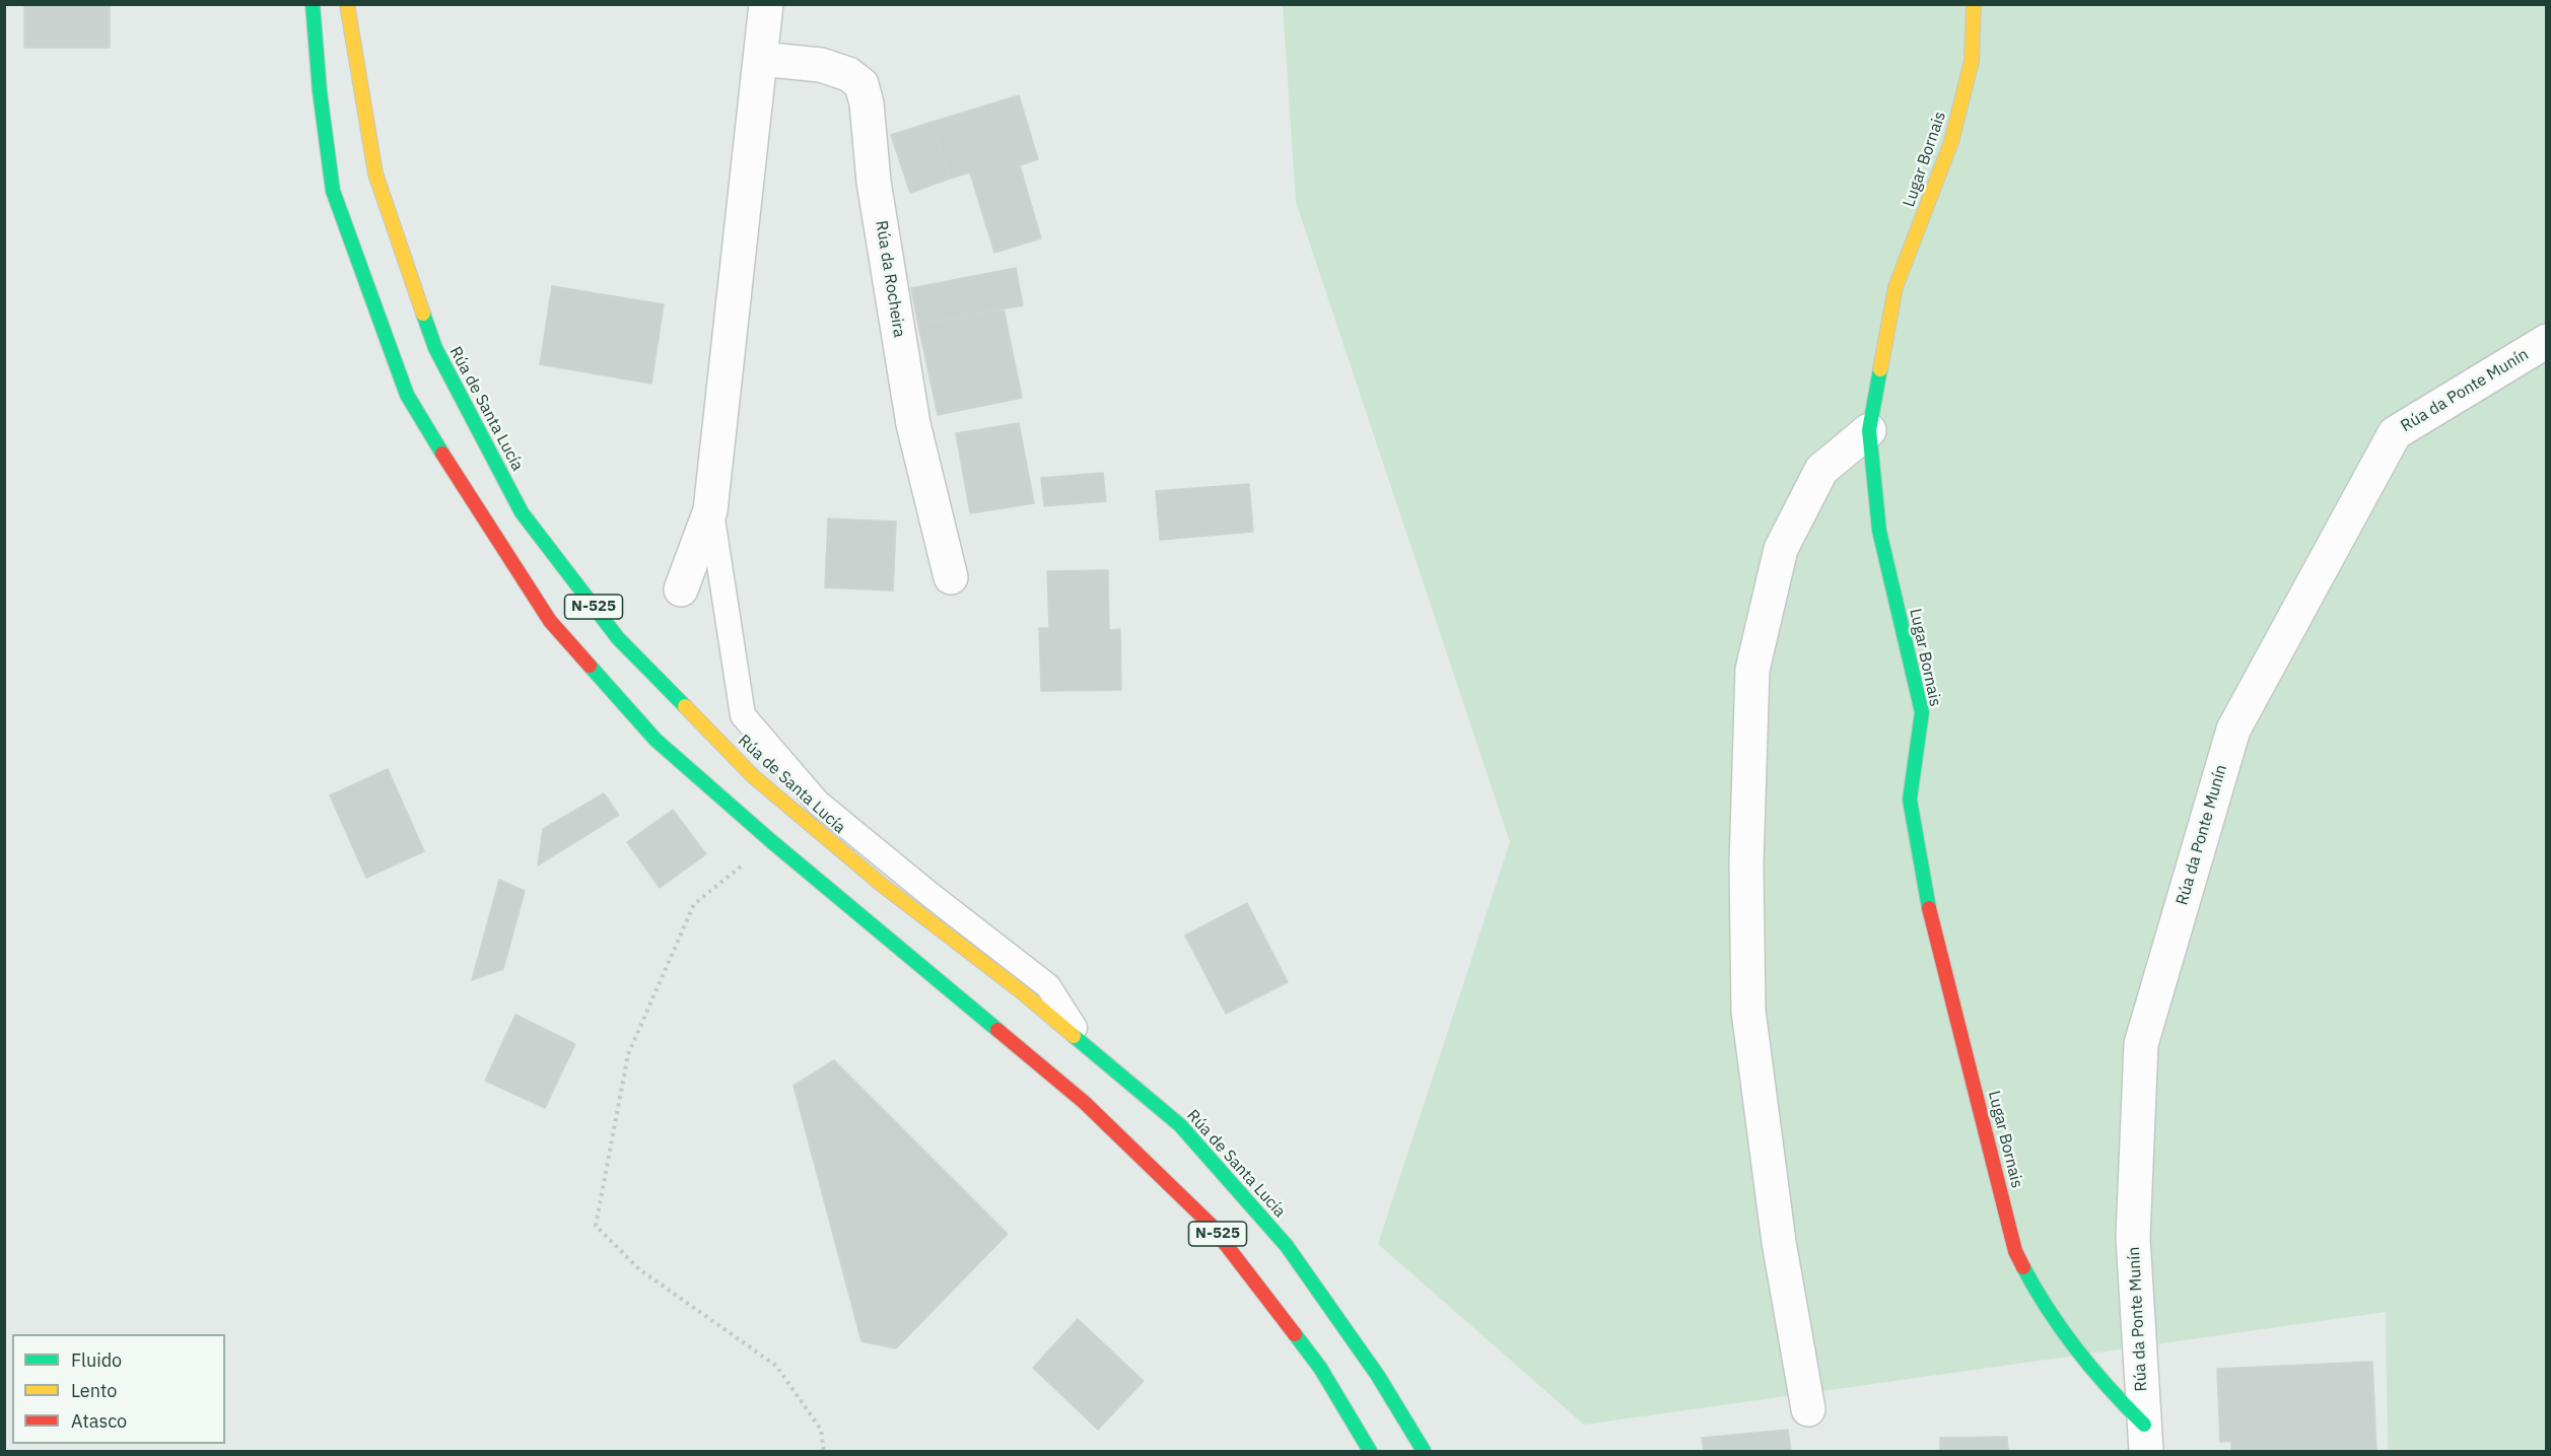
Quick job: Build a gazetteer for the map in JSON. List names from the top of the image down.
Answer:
{
  "streets": {
    "main road": ["Lugar Bornais", "Rúa de Santa Lucía", "N-525"],
    "street": ["Rúa da Rocheira", "Rúa da Ponte Munín"]
  },
  "crossings": [
    ["Lugar Bornais", "Rúa da Ponte Munín"]
  ],
  "legend": ["Fluido", "Lento", "Atasco"]
}
